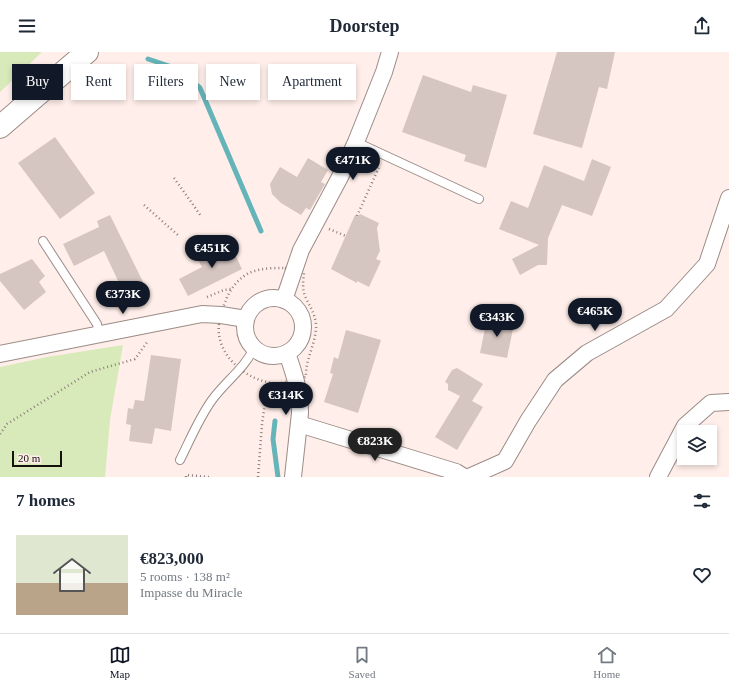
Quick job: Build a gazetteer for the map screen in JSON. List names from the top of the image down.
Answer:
{
  "scale_bar": "20 m",
  "page": {
    "header": "Doorstep",
    "chip": [
      "Buy",
      "Rent",
      "Filters",
      "New",
      "Apartment"
    ],
    "price": [
      "€471K",
      "€451K",
      "€373K",
      "€465K",
      "€343K",
      "€314K",
      "€823K"
    ],
    "scale": "20 m",
    "heading": "7 homes",
    "list": [
      {
        "name": "€823,000",
        "note": "5 rooms · 138 m² · Impasse du Miracle"
      }
    ],
    "tabs": ["Map", "Saved", "Home"]
  }
}
